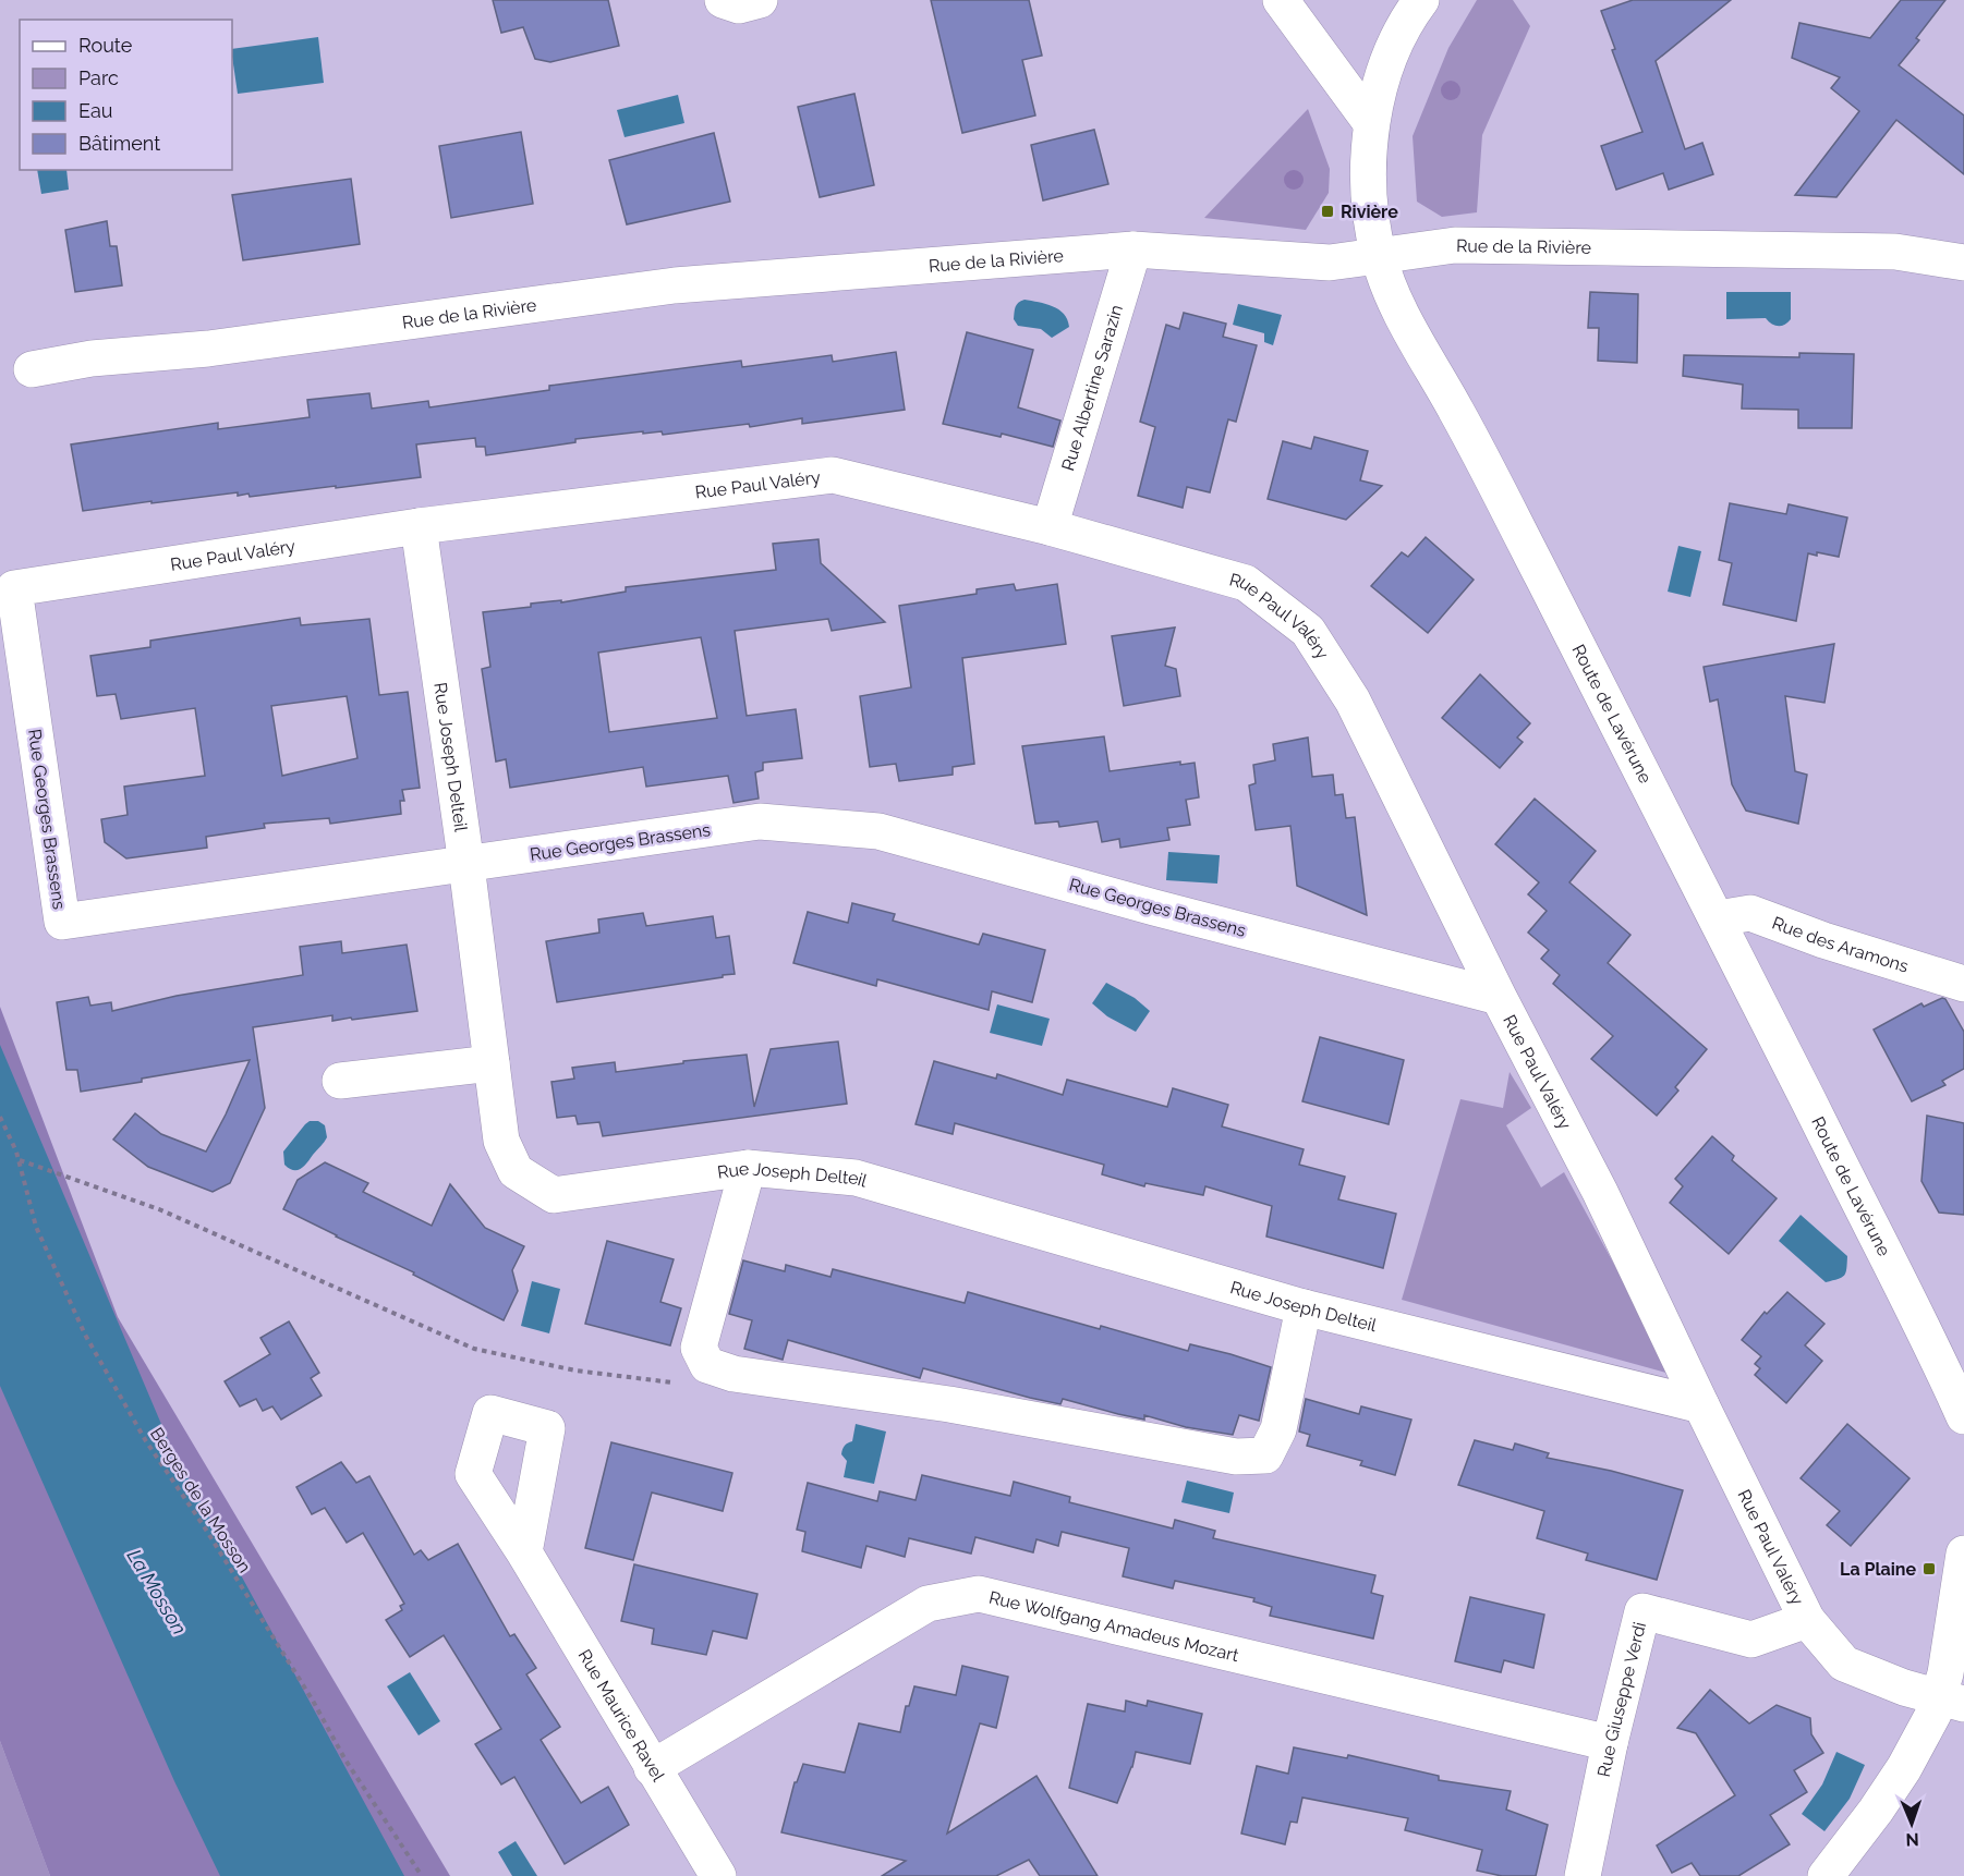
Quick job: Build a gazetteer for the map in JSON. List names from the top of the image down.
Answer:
{
  "streets": {
    "street": [
      "Rue de la Rivière",
      "Rue Albertine Sarazin",
      "Rue Paul Valéry",
      "Route de Lavérune",
      "Rue Joseph Delteil",
      "Rue Georges Brassens",
      "Rue des Aramons",
      "Rue Wolfgang Amadeus Mozart",
      "Rue Giuseppe Verdi",
      "Rue Maurice Ravel"
    ],
    "path": ["Berges de la Mosson"]
  },
  "crossings": [
    ["Rue de la Rivière", "Rue Albertine Sarazin"],
    ["Rue de la Rivière", "Route de Lavérune"],
    ["Rue Albertine Sarazin", "Rue Paul Valéry"],
    ["Rue Paul Valéry", "Rue Joseph Delteil"],
    ["Rue Paul Valéry", "Rue Georges Brassens"],
    ["Rue Paul Valéry", "Rue Giuseppe Verdi"],
    ["Route de Lavérune", "Rue des Aramons"],
    ["Rue Joseph Delteil", "Rue Georges Brassens"],
    ["Rue Wolfgang Amadeus Mozart", "Rue Giuseppe Verdi"],
    ["Rue Wolfgang Amadeus Mozart", "Rue Maurice Ravel"]
  ],
  "water": ["La Mosson"],
  "places": {
    "transit": ["Rivière", "La Plaine"]
  },
  "legend": [
    "Route",
    "Parc",
    "Eau",
    "Bâtiment"
  ],
  "north": "bottom"
}
